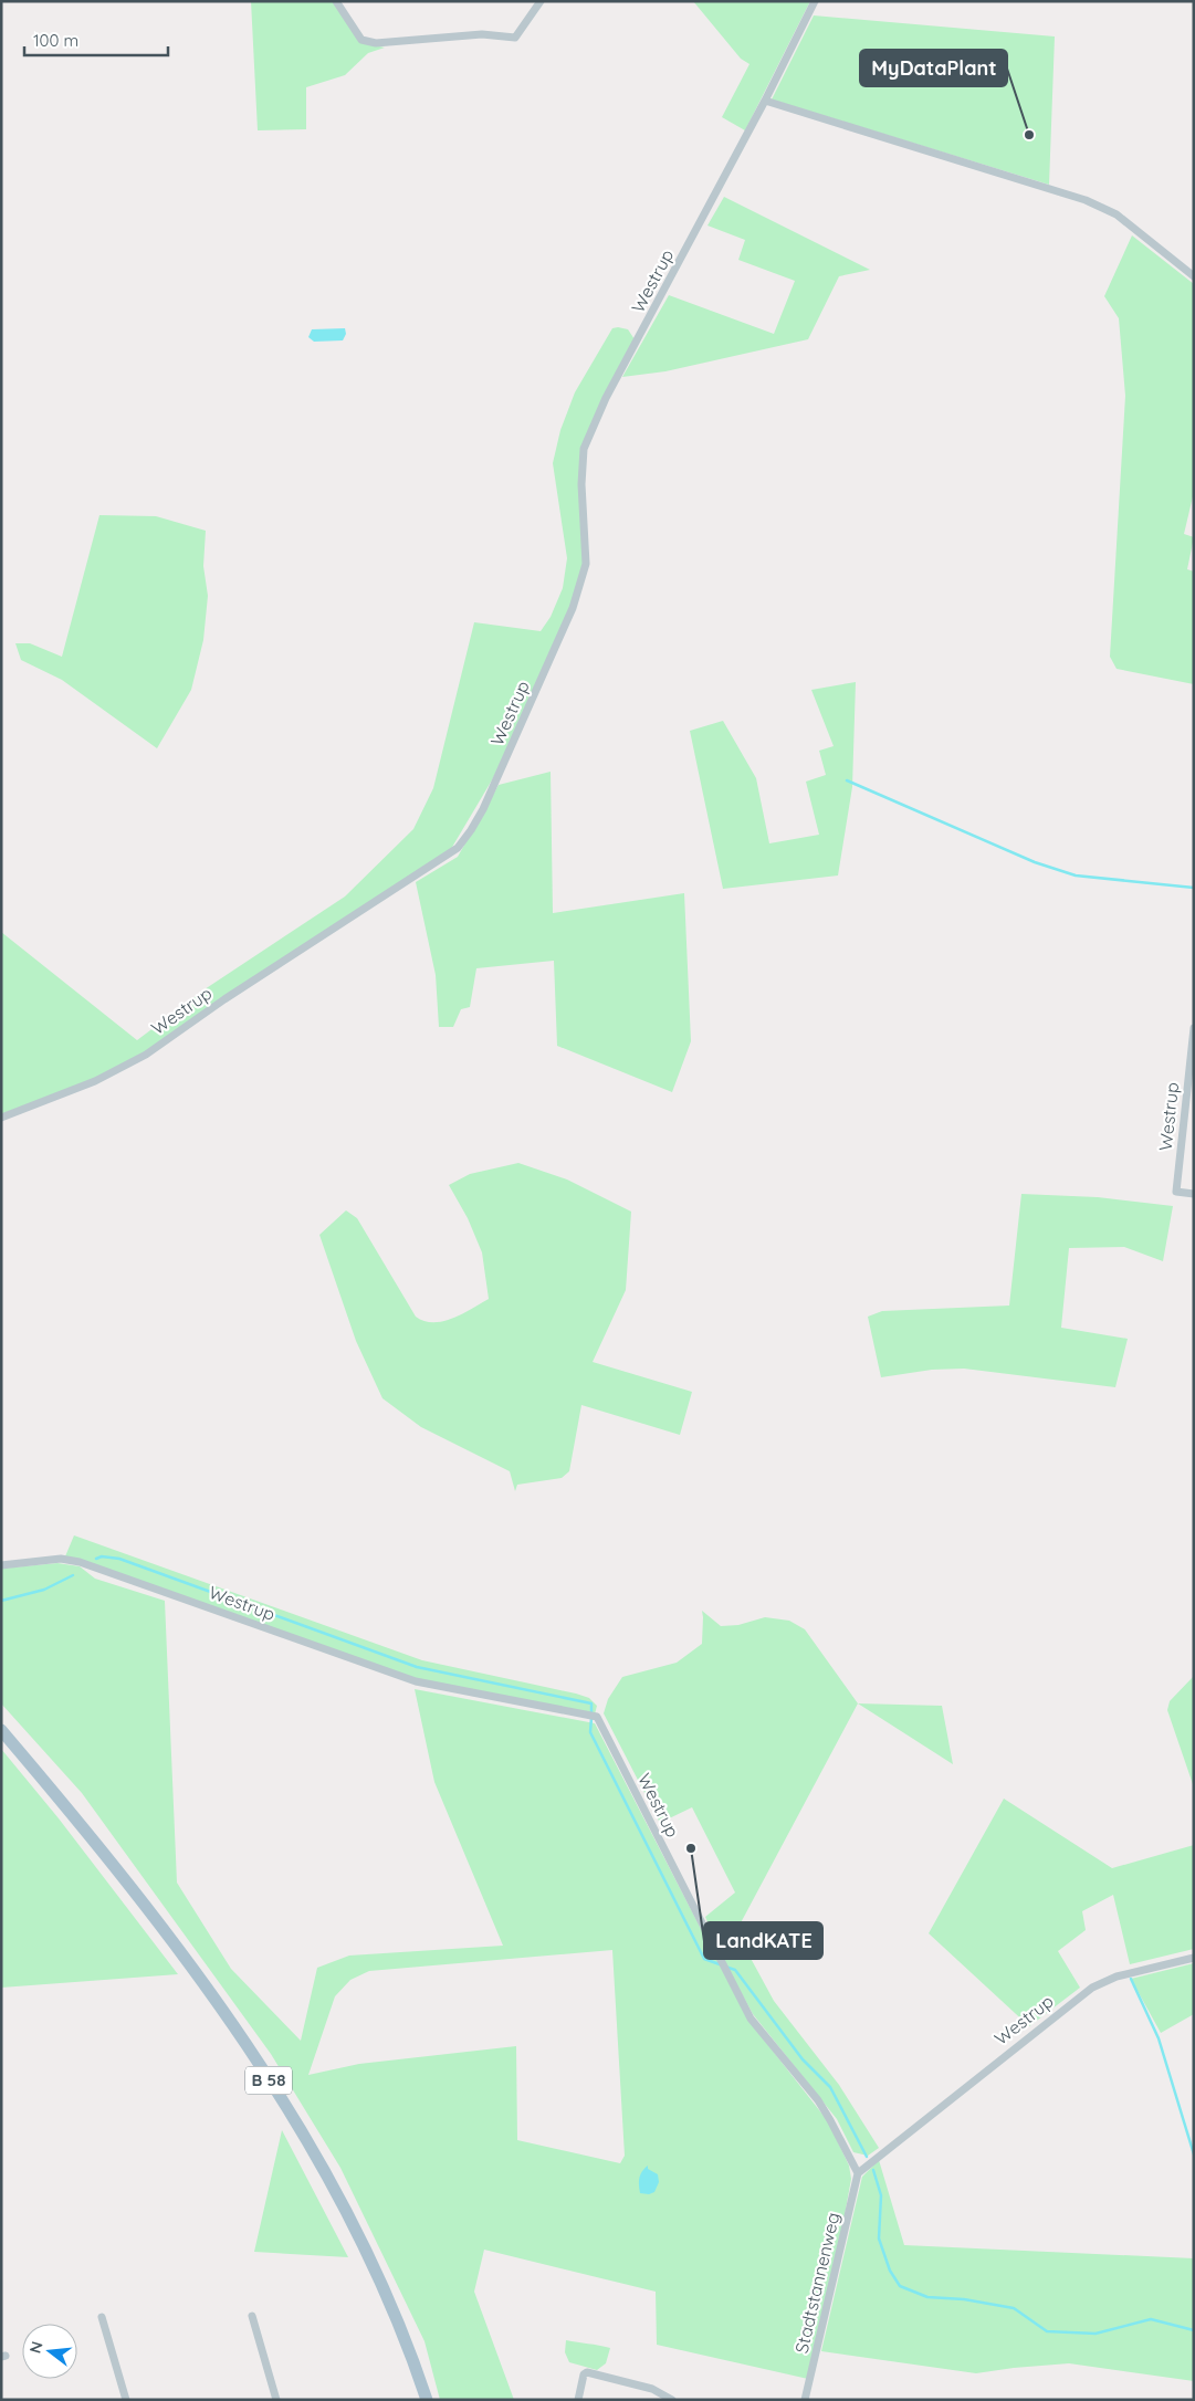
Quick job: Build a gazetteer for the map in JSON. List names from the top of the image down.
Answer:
{
  "streets": {
    "main road": ["B 58"],
    "street": ["Westrup", "Stadtstannenweg"]
  },
  "crossings": [
    ["Westrup", "Stadtstannenweg"]
  ],
  "places": ["MyDataPlant", "LandKATE"],
  "scale_bar": "100 m",
  "north": "left"
}
